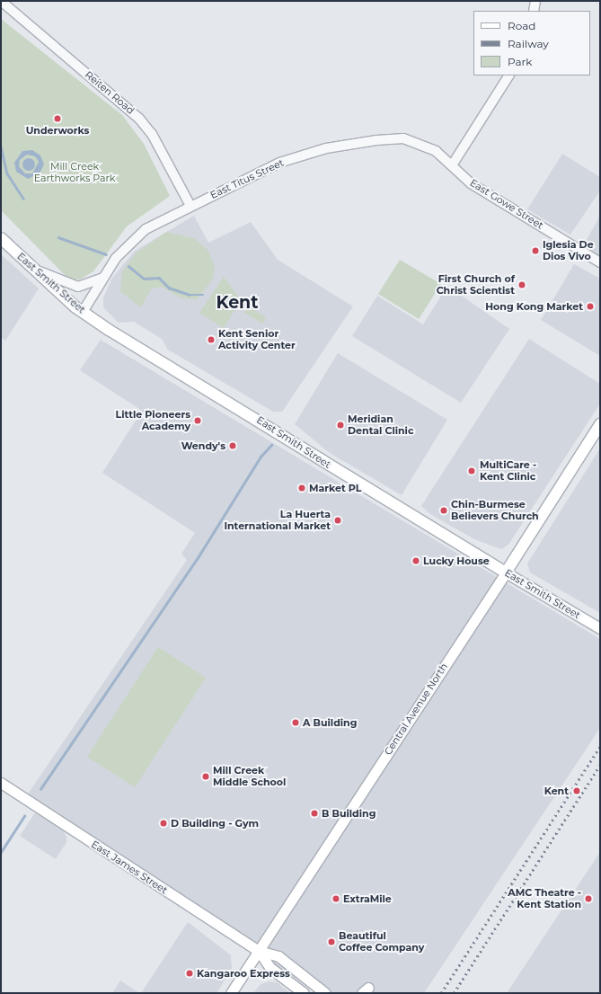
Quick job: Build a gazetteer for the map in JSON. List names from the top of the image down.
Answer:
{
  "streets": {
    "main road": ["East Smith Street", "Central Avenue North", "East James Street"],
    "street": ["Reiten Road", "East Titus Street", "East Gowe Street"]
  },
  "crossings": [
    ["Reiten Road", "East Titus Street"],
    ["East Titus Street", "East Gowe Street"],
    ["East Titus Street", "East Smith Street"],
    ["East Smith Street", "Central Avenue North"],
    ["Central Avenue North", "East James Street"]
  ],
  "districts": ["Kent"],
  "parks": ["Mill Creek Earthworks Park"],
  "places": [
    "Underworks",
    "Iglesia De Dios Vivo",
    "First Church of Christ Scientist",
    "Hong Kong Market",
    "Kent Senior Activity Center",
    "Little Pioneers Academy",
    "Meridian Dental Clinic",
    "Wendy's",
    "MultiCare - Kent Clinic",
    "Market PL",
    "Chin-Burmese Believers Church",
    "La Huerta International Market",
    "Lucky House",
    "A Building",
    "Mill Creek Middle School",
    "Kent",
    "B Building",
    "D Building - Gym",
    "ExtraMile",
    "AMC Theatre - Kent Station",
    "Beautiful Coffee Company",
    "Kangaroo Express"
  ],
  "legend": ["Road", "Railway", "Park"]
}
